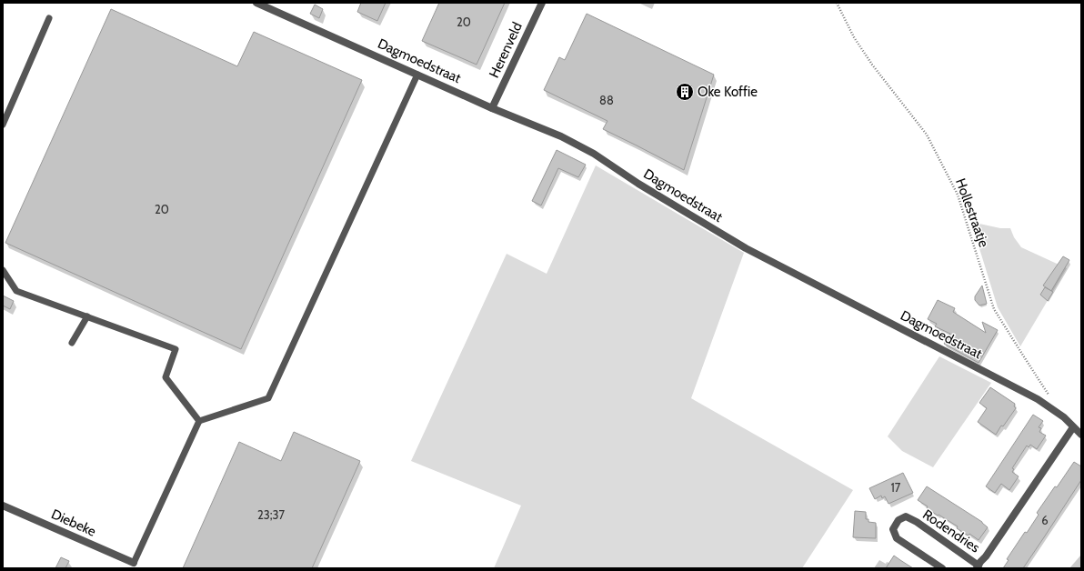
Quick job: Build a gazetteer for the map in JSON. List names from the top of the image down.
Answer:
{
  "streets": {
    "street": [
      "Herenveld",
      "Dagmoedstraat",
      "Diebeke",
      "Rodendries"
    ],
    "path": ["Hollestraatje"]
  },
  "crossings": [
    ["Herenveld", "Dagmoedstraat"],
    ["Dagmoedstraat", "Rodendries"]
  ],
  "places": {
    "building": ["Oke Koffie"]
  },
  "house_numbers": [
    "20",
    "88",
    "20",
    "17",
    "23;37",
    "6"
  ]
}
